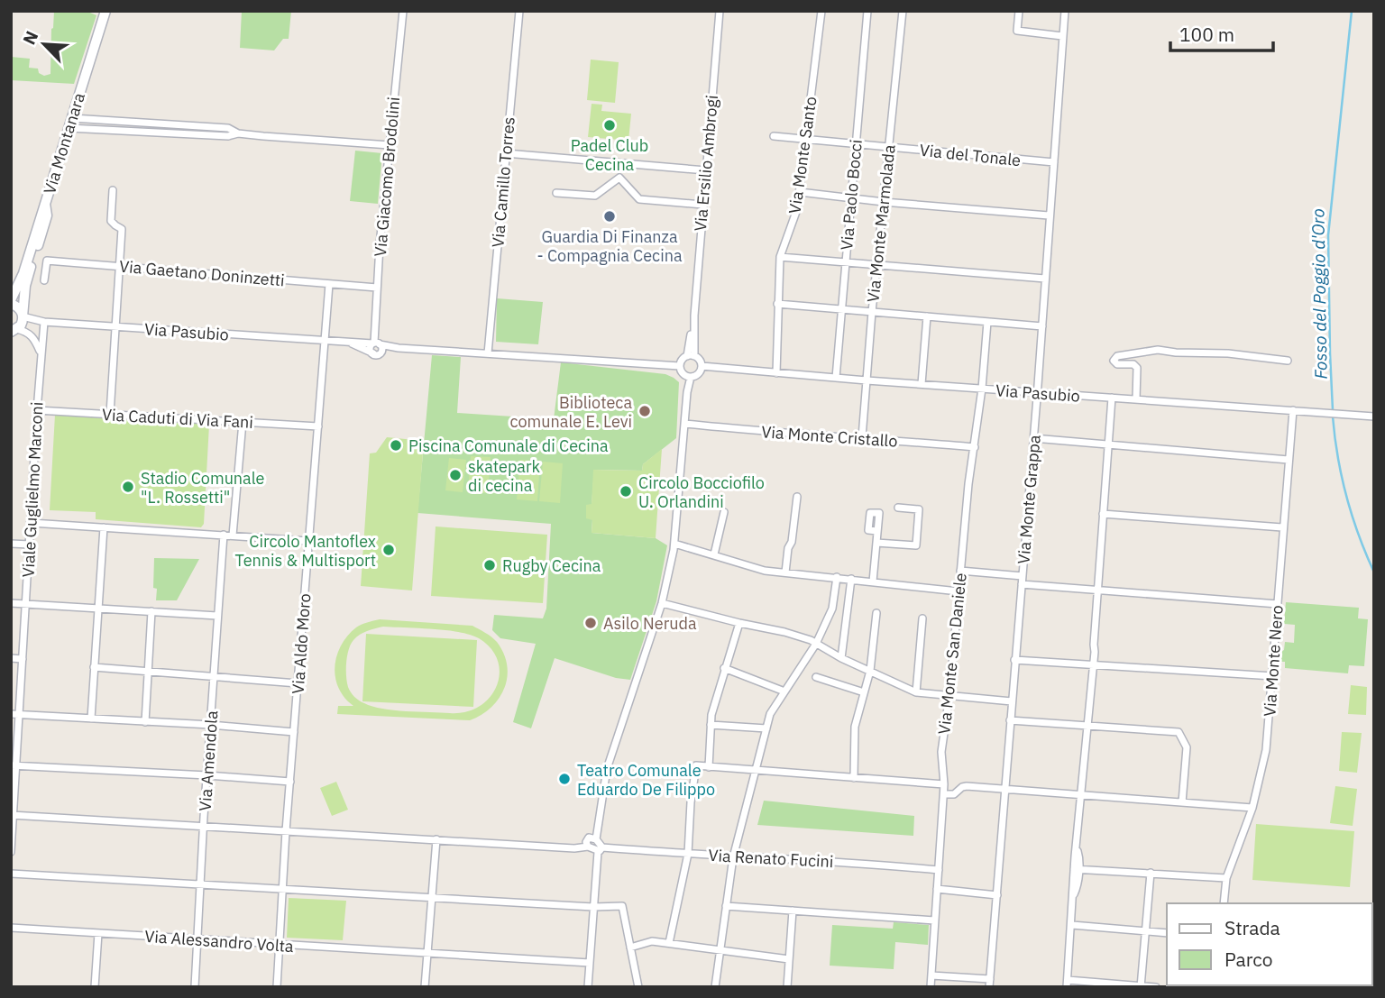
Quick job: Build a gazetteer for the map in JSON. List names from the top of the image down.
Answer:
{
  "streets": {
    "main road": ["Via Montanara"],
    "street": [
      "Via Monte Santo",
      "Via del Tonale",
      "Via Ersilio Ambrogi",
      "Via Giacomo Brodolini",
      "Via Camillo Torres",
      "Via Paolo Bocci",
      "Via Monte Marmolada",
      "Via Gaetano Doninzetti",
      "Via Pasubio",
      "Via Caduti di Via Fani",
      "Via Monte Cristallo",
      "Viale Guglielmo Marconi",
      "Via Monte Grappa",
      "Via Aldo Moro",
      "Via Monte San Daniele",
      "Via Monte Nero",
      "Via Amendola",
      "Via Renato Fucini",
      "Via Alessandro Volta"
    ]
  },
  "crossings": [
    ["Via Montanara", "Via Pasubio"],
    ["Via Monte Santo", "Via del Tonale"],
    ["Via Monte Santo", "Via Pasubio"],
    ["Via del Tonale", "Via Paolo Bocci"],
    ["Via del Tonale", "Via Monte Marmolada"],
    ["Via del Tonale", "Via Monte Grappa"],
    ["Via Ersilio Ambrogi", "Via Pasubio"],
    ["Via Giacomo Brodolini", "Via Gaetano Doninzetti"],
    ["Via Giacomo Brodolini", "Via Pasubio"],
    ["Via Camillo Torres", "Via Pasubio"],
    ["Via Paolo Bocci", "Via Pasubio"],
    ["Via Monte Marmolada", "Via Pasubio"],
    ["Via Monte Marmolada", "Via Monte Cristallo"],
    ["Via Gaetano Doninzetti", "Via Aldo Moro"],
    ["Via Pasubio", "Viale Guglielmo Marconi"],
    ["Via Pasubio", "Via Monte Grappa"],
    ["Via Pasubio", "Via Aldo Moro"],
    ["Via Pasubio", "Via Monte San Daniele"],
    ["Via Pasubio", "Via Monte Nero"],
    ["Via Caduti di Via Fani", "Viale Guglielmo Marconi"],
    ["Via Caduti di Via Fani", "Via Aldo Moro"],
    ["Via Monte Cristallo", "Via Monte San Daniele"],
    ["Via Aldo Moro", "Via Alessandro Volta"],
    ["Via Monte San Daniele", "Via Renato Fucini"],
    ["Via Amendola", "Via Alessandro Volta"]
  ],
  "water": ["Fosso del Poggio d'Oro"],
  "places": [
    "Padel Club Cecina",
    "Guardia Di Finanza - Compagnia Cecina",
    "Biblioteca comunale E. Levi",
    "Piscina Comunale di Cecina",
    "skatepark di cecina",
    "Stadio Comunale \"L. Rossetti\"",
    "Circolo Bocciofilo U. Orlandini",
    "Circolo Mantoflex Tennis & Multisport",
    "Rugby Cecina",
    "Asilo Neruda",
    "Teatro Comunale Eduardo De Filippo"
  ],
  "legend": ["Strada", "Parco"],
  "scale_bar": "100 m",
  "north": "top left"
}
